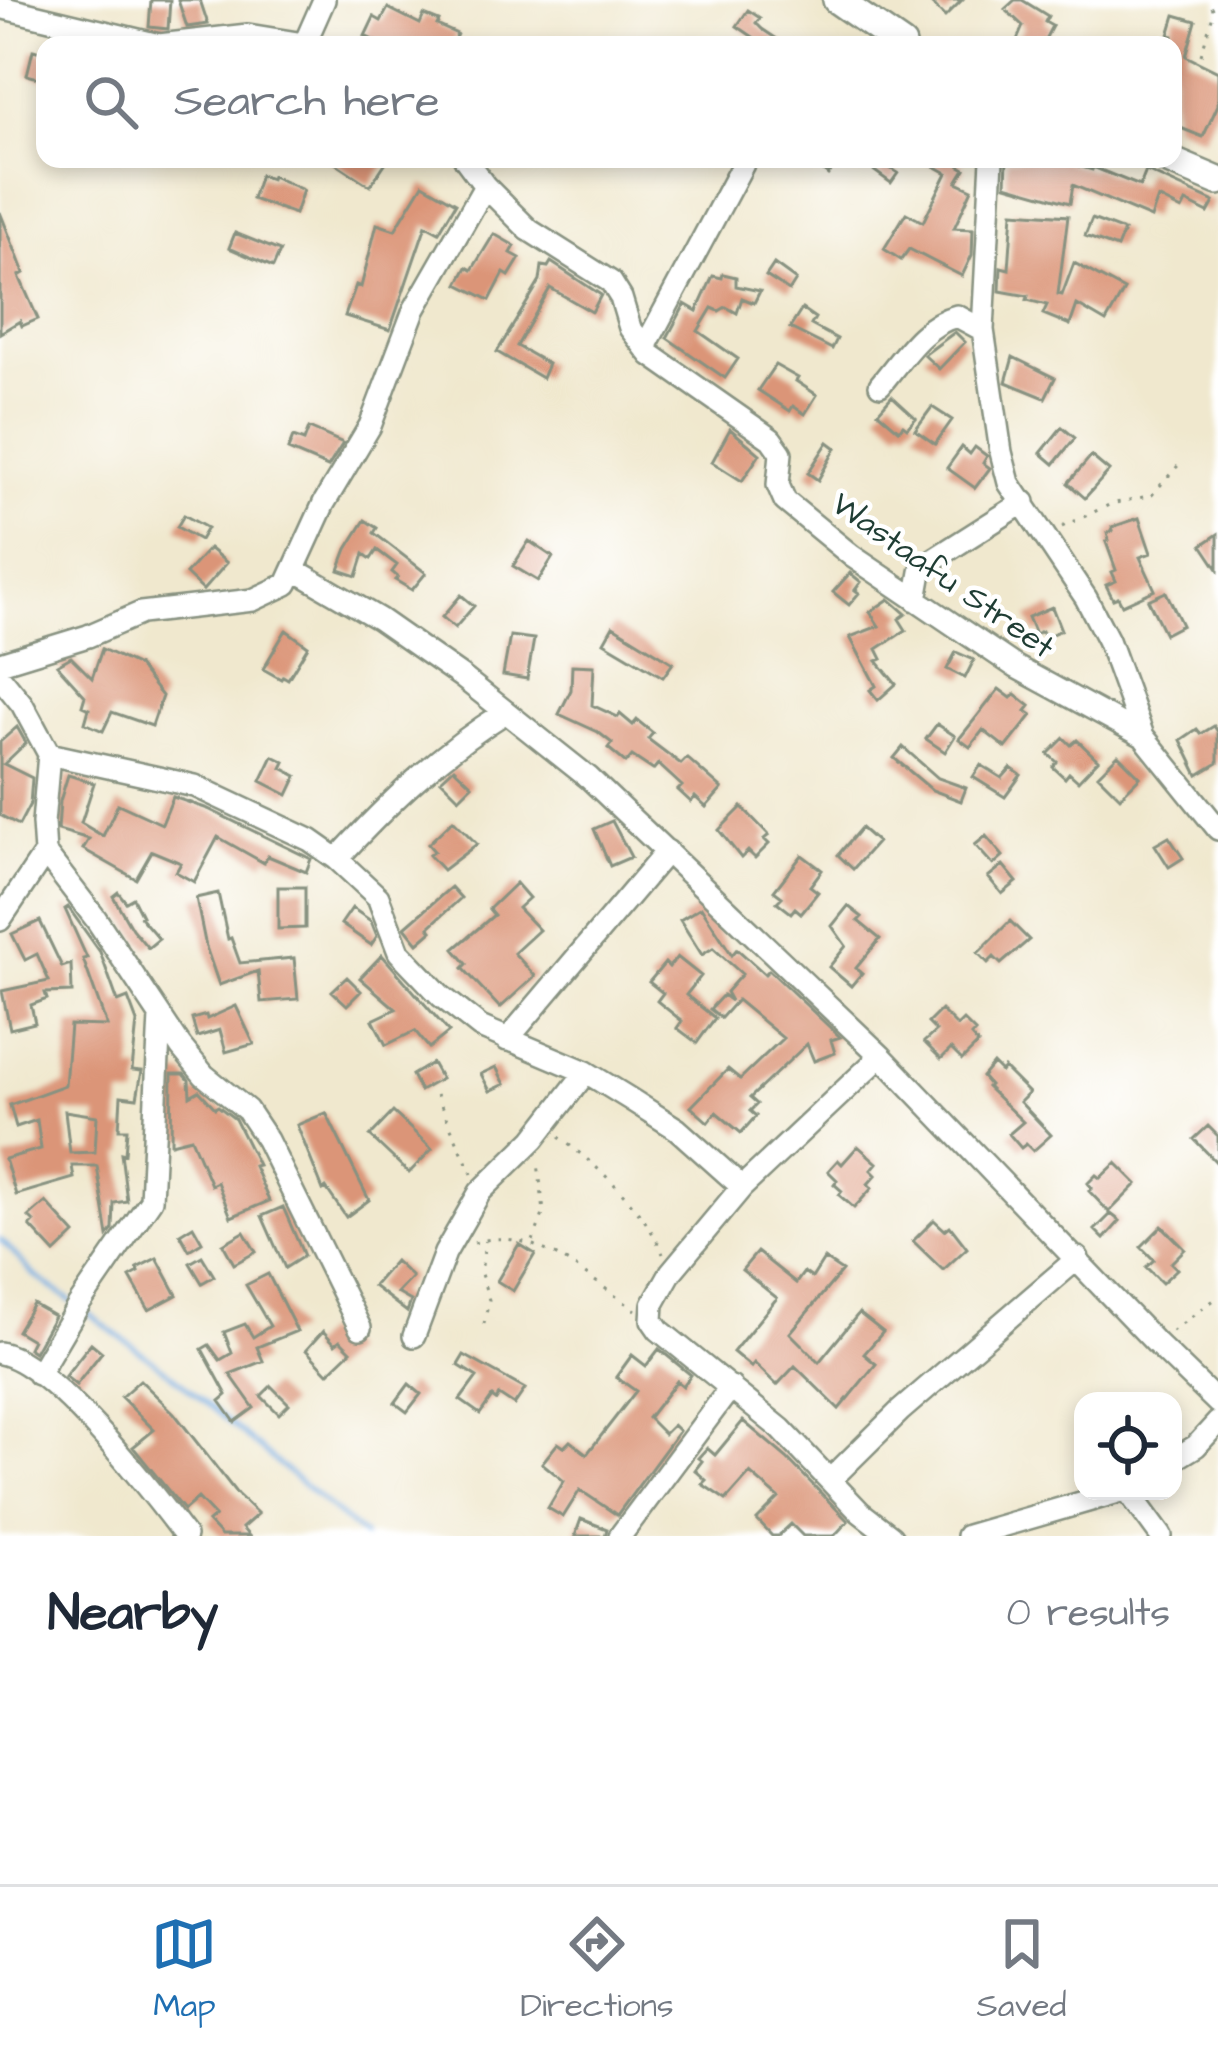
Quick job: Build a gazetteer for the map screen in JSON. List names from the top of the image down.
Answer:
{
  "streets": {
    "street": ["Wastaafu Street"]
  },
  "page": {
    "search": "Search here",
    "heading": ["Nearby", "0 results"],
    "nav": ["Map", "Directions", "Saved"]
  }
}
